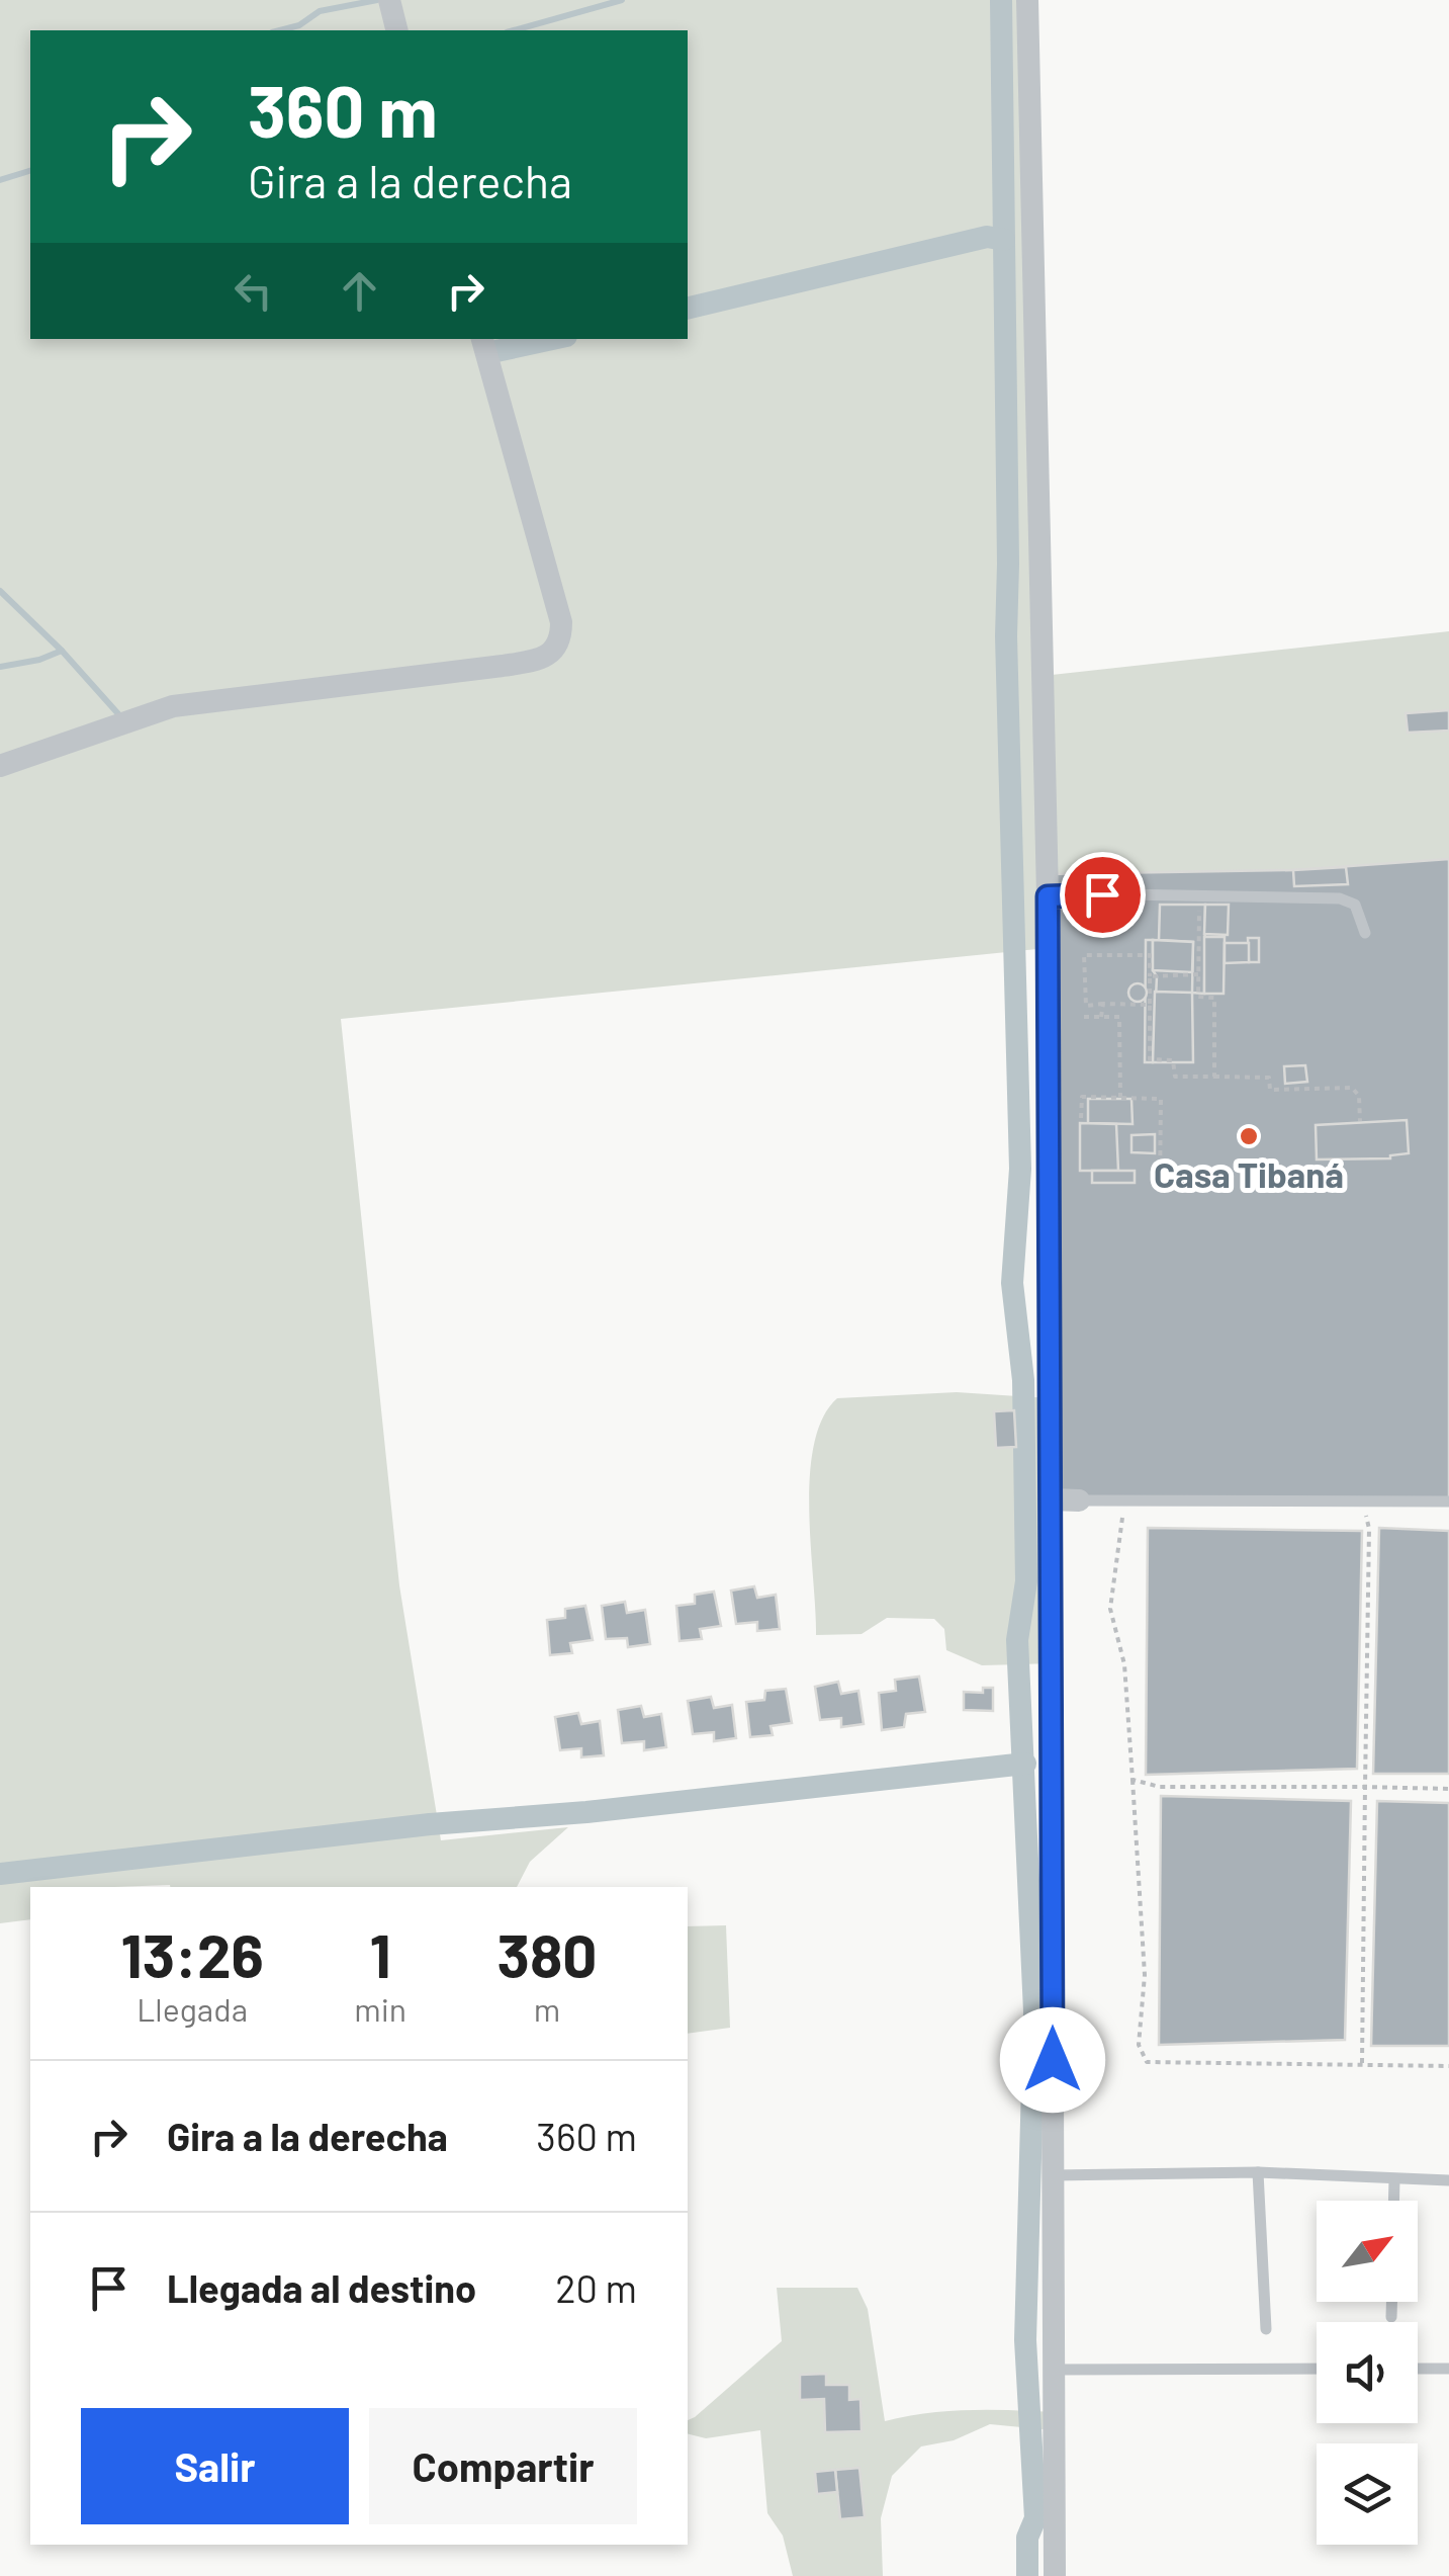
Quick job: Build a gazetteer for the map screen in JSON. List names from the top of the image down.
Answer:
{
  "places": ["Casa Tibaná"],
  "north": "top right",
  "page": {
    "turn": ["360 m", "Gira a la derecha"],
    "eta": [
      "13:26",
      "Llegada",
      "1",
      "min",
      "380",
      "m"
    ],
    "list": [
      {
        "name": "Gira a la derecha",
        "value": "360 m"
      },
      {
        "name": "Llegada al destino",
        "value": "20 m"
      }
    ],
    "buttons": ["Salir", "Compartir"]
  }
}
